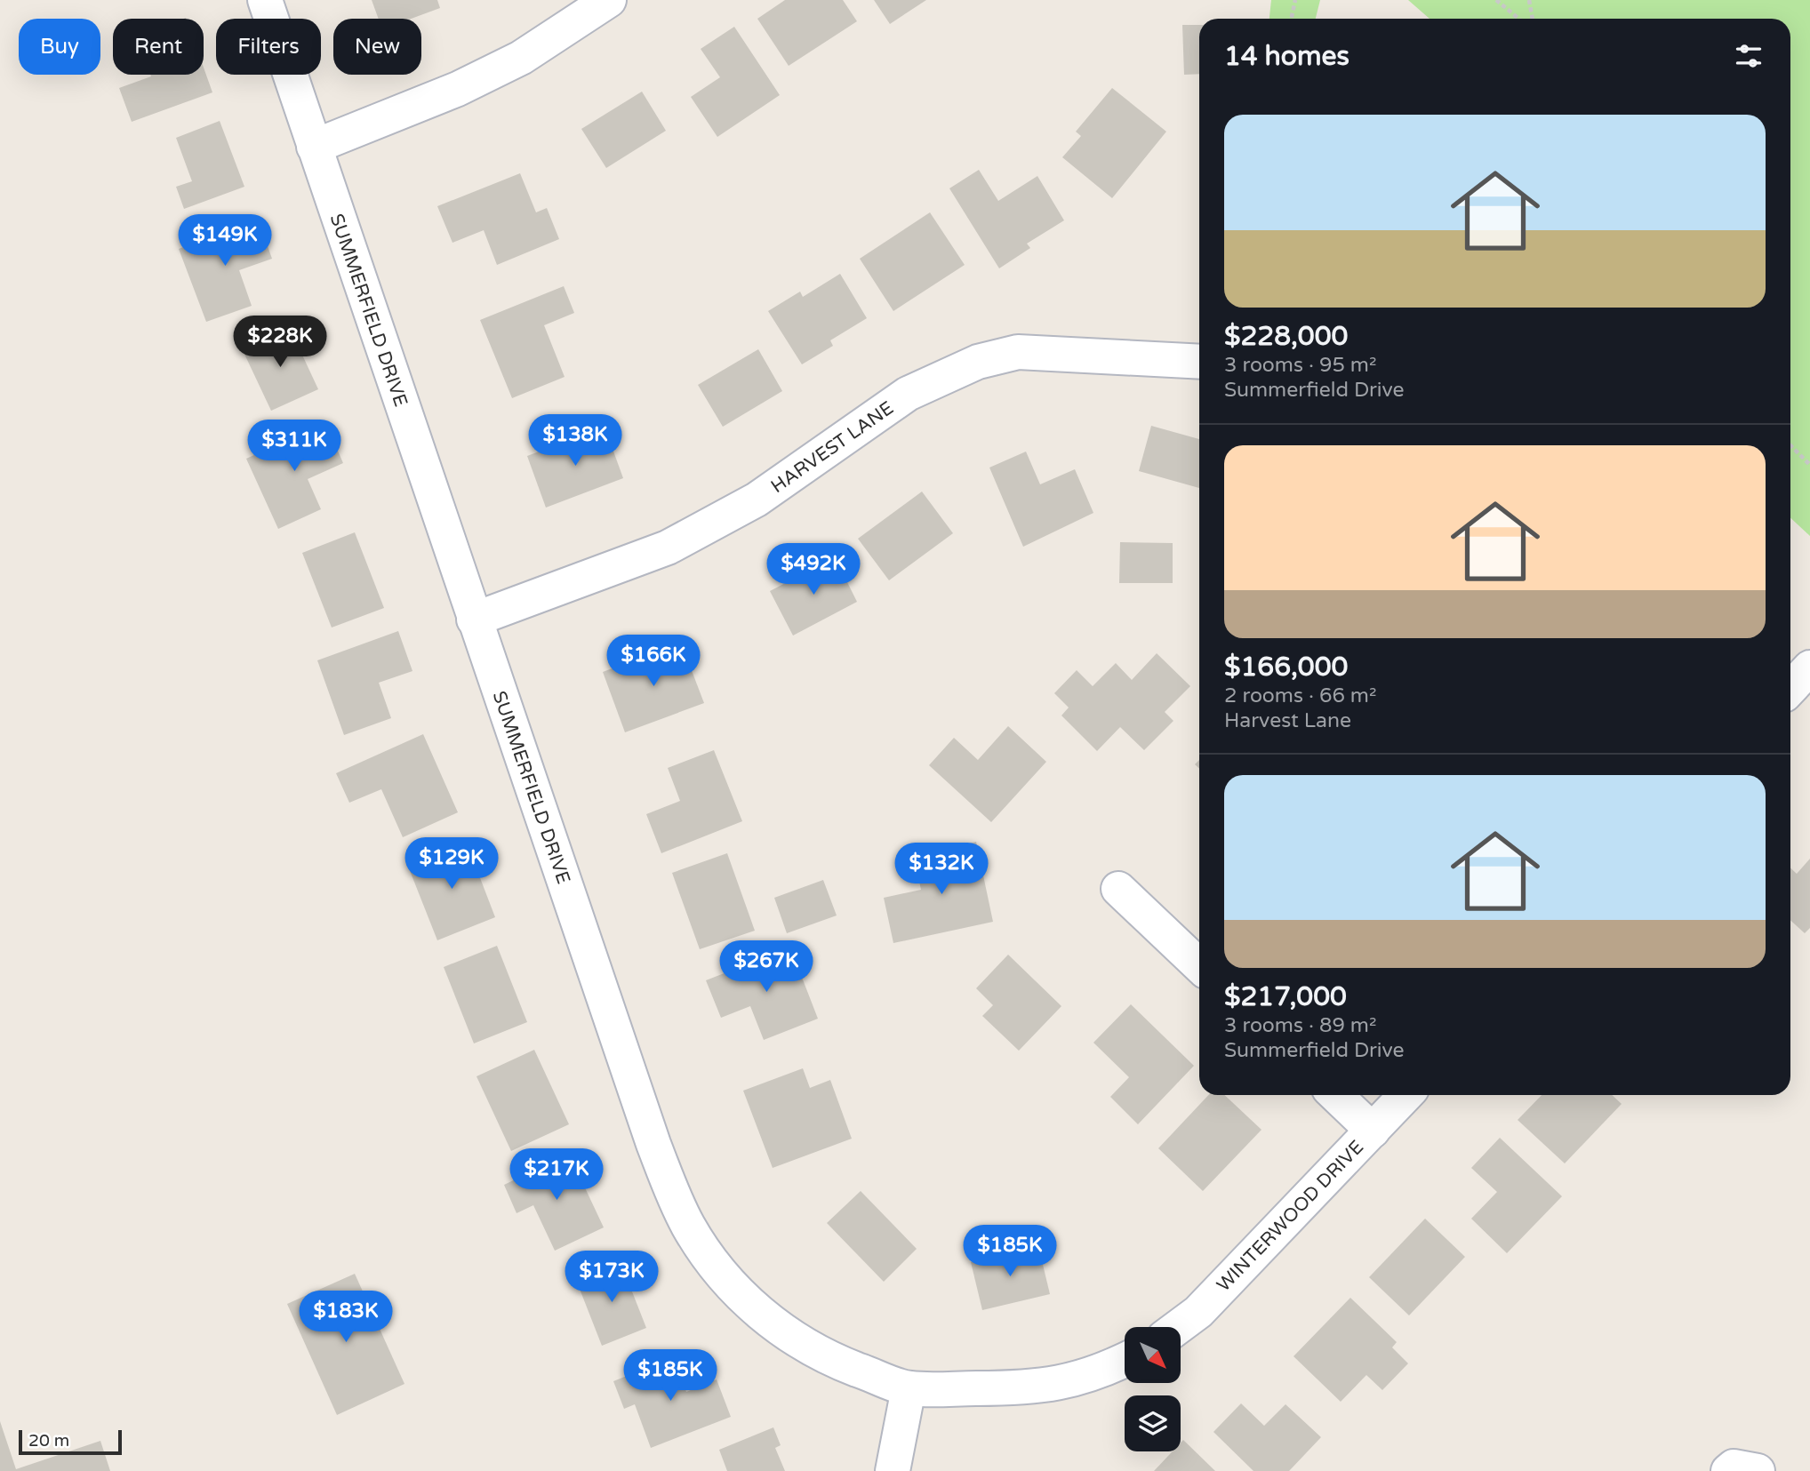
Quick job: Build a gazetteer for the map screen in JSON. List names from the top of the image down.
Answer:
{
  "streets": {
    "street": ["SUMMERFIELD DRIVE", "HARVEST LANE", "WINTERWOOD DRIVE"]
  },
  "crossings": [
    ["SUMMERFIELD DRIVE", "HARVEST LANE"]
  ],
  "scale_bar": "20 m",
  "north": "bottom right",
  "page": {
    "chip": [
      "Buy",
      "Rent",
      "Filters",
      "New"
    ],
    "heading": "14 homes",
    "list": [
      {
        "name": "$228,000",
        "note": "3 rooms · 95 m² · Summerfield Drive"
      },
      {
        "name": "$166,000",
        "note": "2 rooms · 66 m² · Harvest Lane"
      },
      {
        "name": "$217,000",
        "note": "3 rooms · 89 m² · Summerfield Drive"
      }
    ],
    "price": [
      "$149K",
      "$228K",
      "$138K",
      "$311K",
      "$492K",
      "$166K",
      "$129K",
      "$132K",
      "$267K",
      "$217K",
      "$185K",
      "$173K",
      "$183K",
      "$185K"
    ],
    "scale": "20 m"
  }
}
